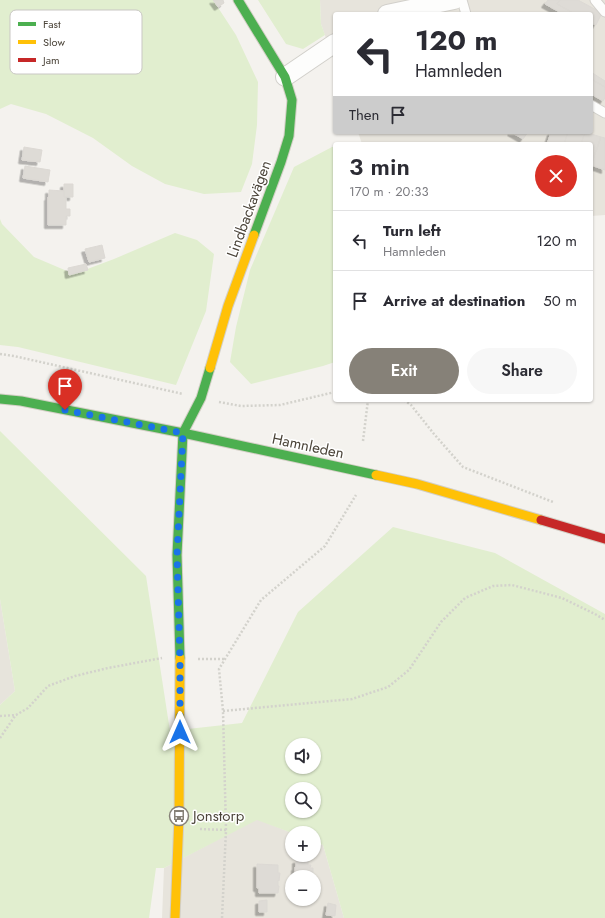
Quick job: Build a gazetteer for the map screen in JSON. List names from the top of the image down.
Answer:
{
  "streets": {
    "street": ["Lindbackavägen", "Hamnleden"]
  },
  "crossings": [
    ["Lindbackavägen", "Hamnleden"]
  ],
  "places": {
    "bus stop": ["Jonstorp"]
  },
  "legend": ["Fast", "Slow", "Jam"],
  "page": {
    "turn": ["120 m", "Hamnleden"],
    "then": "Then",
    "heading": ["3 min", "170 m · 20:33"],
    "list": [
      {
        "name": "Turn left",
        "note": "Hamnleden",
        "value": "120 m"
      },
      {
        "name": "Arrive at destination",
        "value": "50 m"
      }
    ],
    "buttons": ["Exit", "Share"],
    "map_buttons": ["+", "−"]
  }
}
